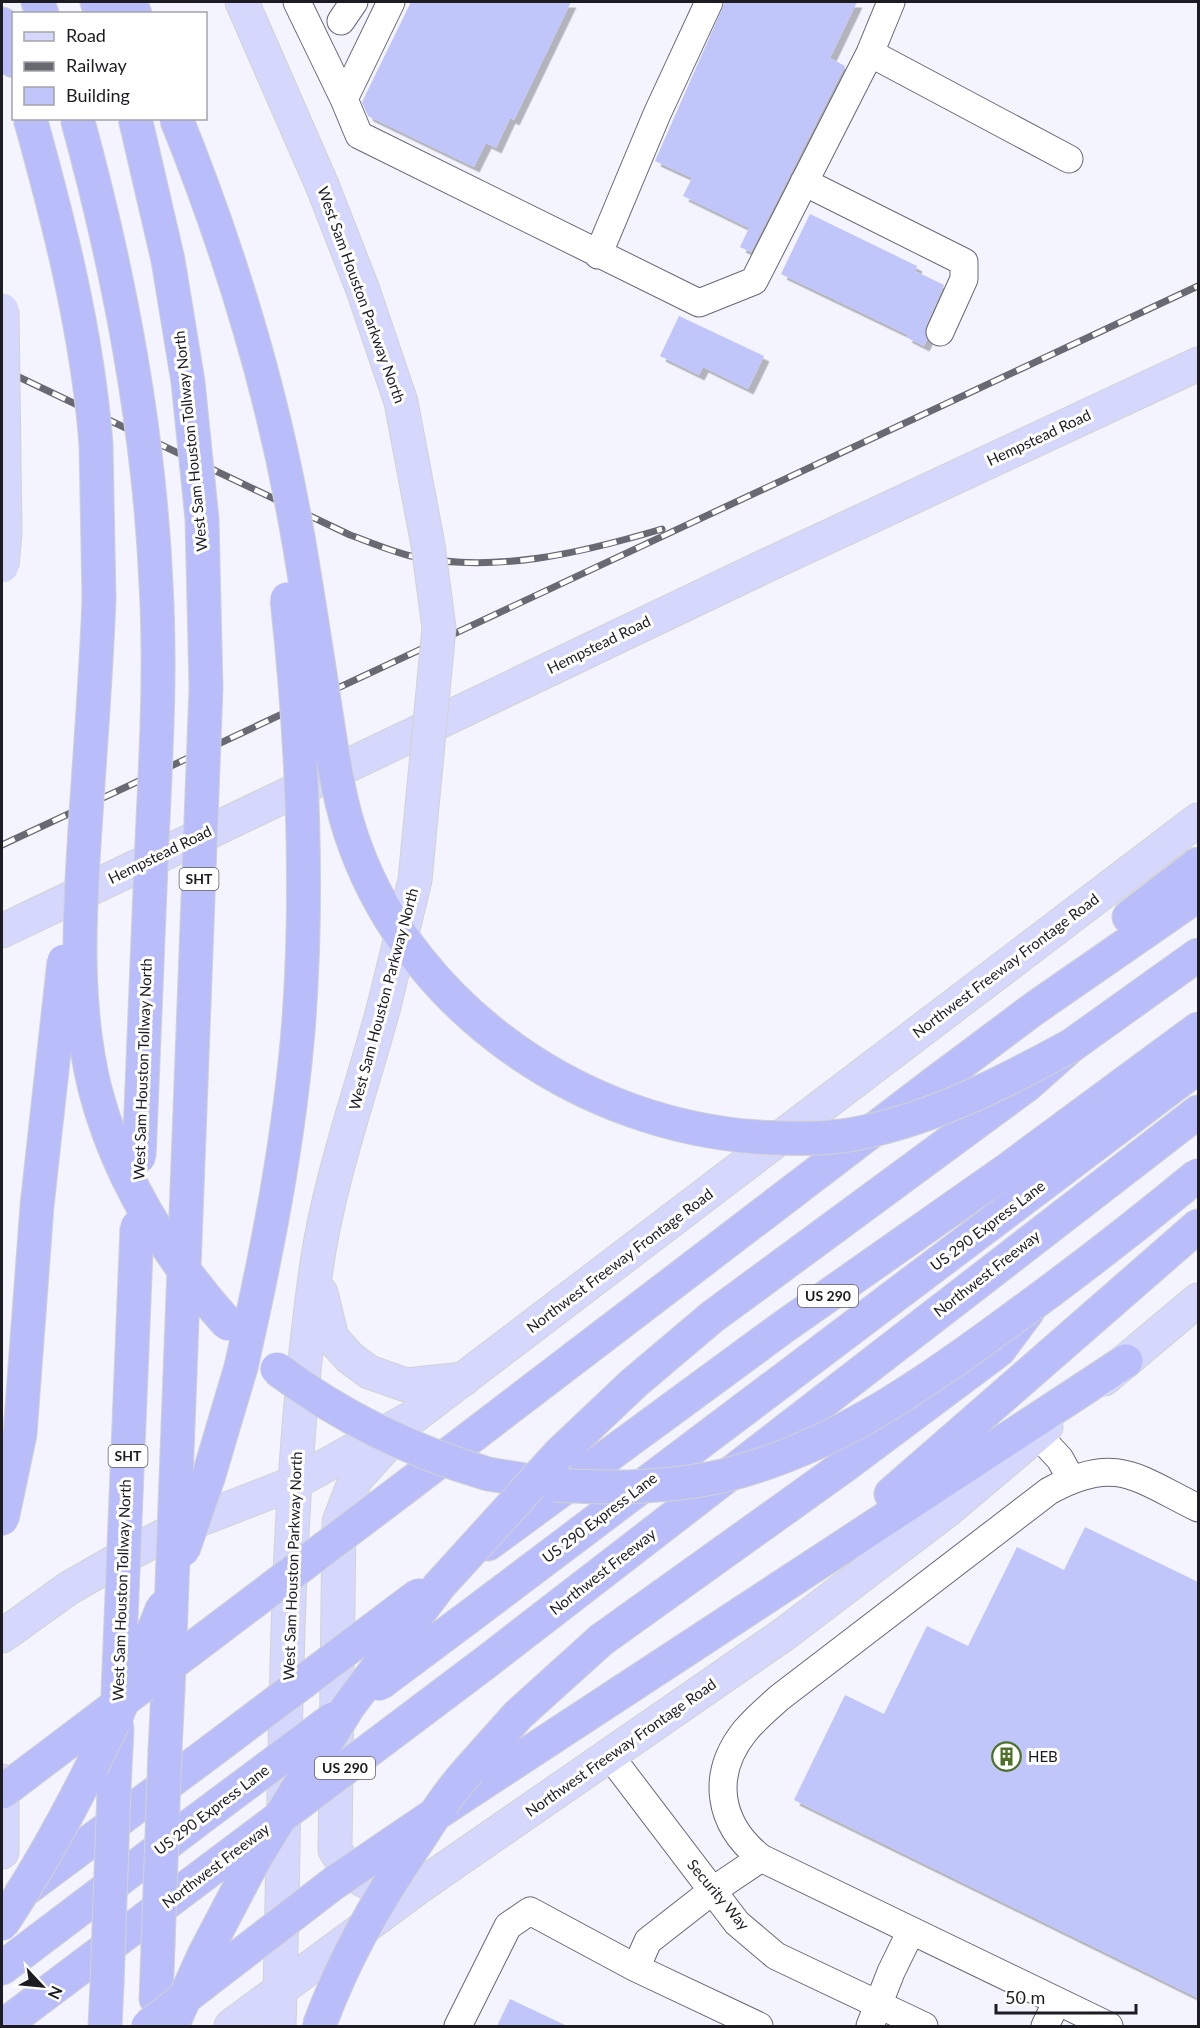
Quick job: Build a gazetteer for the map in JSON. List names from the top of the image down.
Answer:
{
  "streets": {
    "highway": [
      "West Sam Houston Tollway North",
      "SHT",
      "US 290 Express Lane",
      "Northwest Freeway",
      "US 290"
    ],
    "main road": ["West Sam Houston Parkway North", "Hempstead Road", "Northwest Freeway Frontage Road"],
    "street": ["Security Way"]
  },
  "crossings": [
    ["West Sam Houston Parkway North", "Northwest Freeway Frontage Road"],
    ["Northwest Freeway Frontage Road", "Security Way"]
  ],
  "places": {
    "building": ["HEB"]
  },
  "legend": ["Road", "Railway", "Building"],
  "scale_bar": "50 m",
  "north": "bottom right"
}
